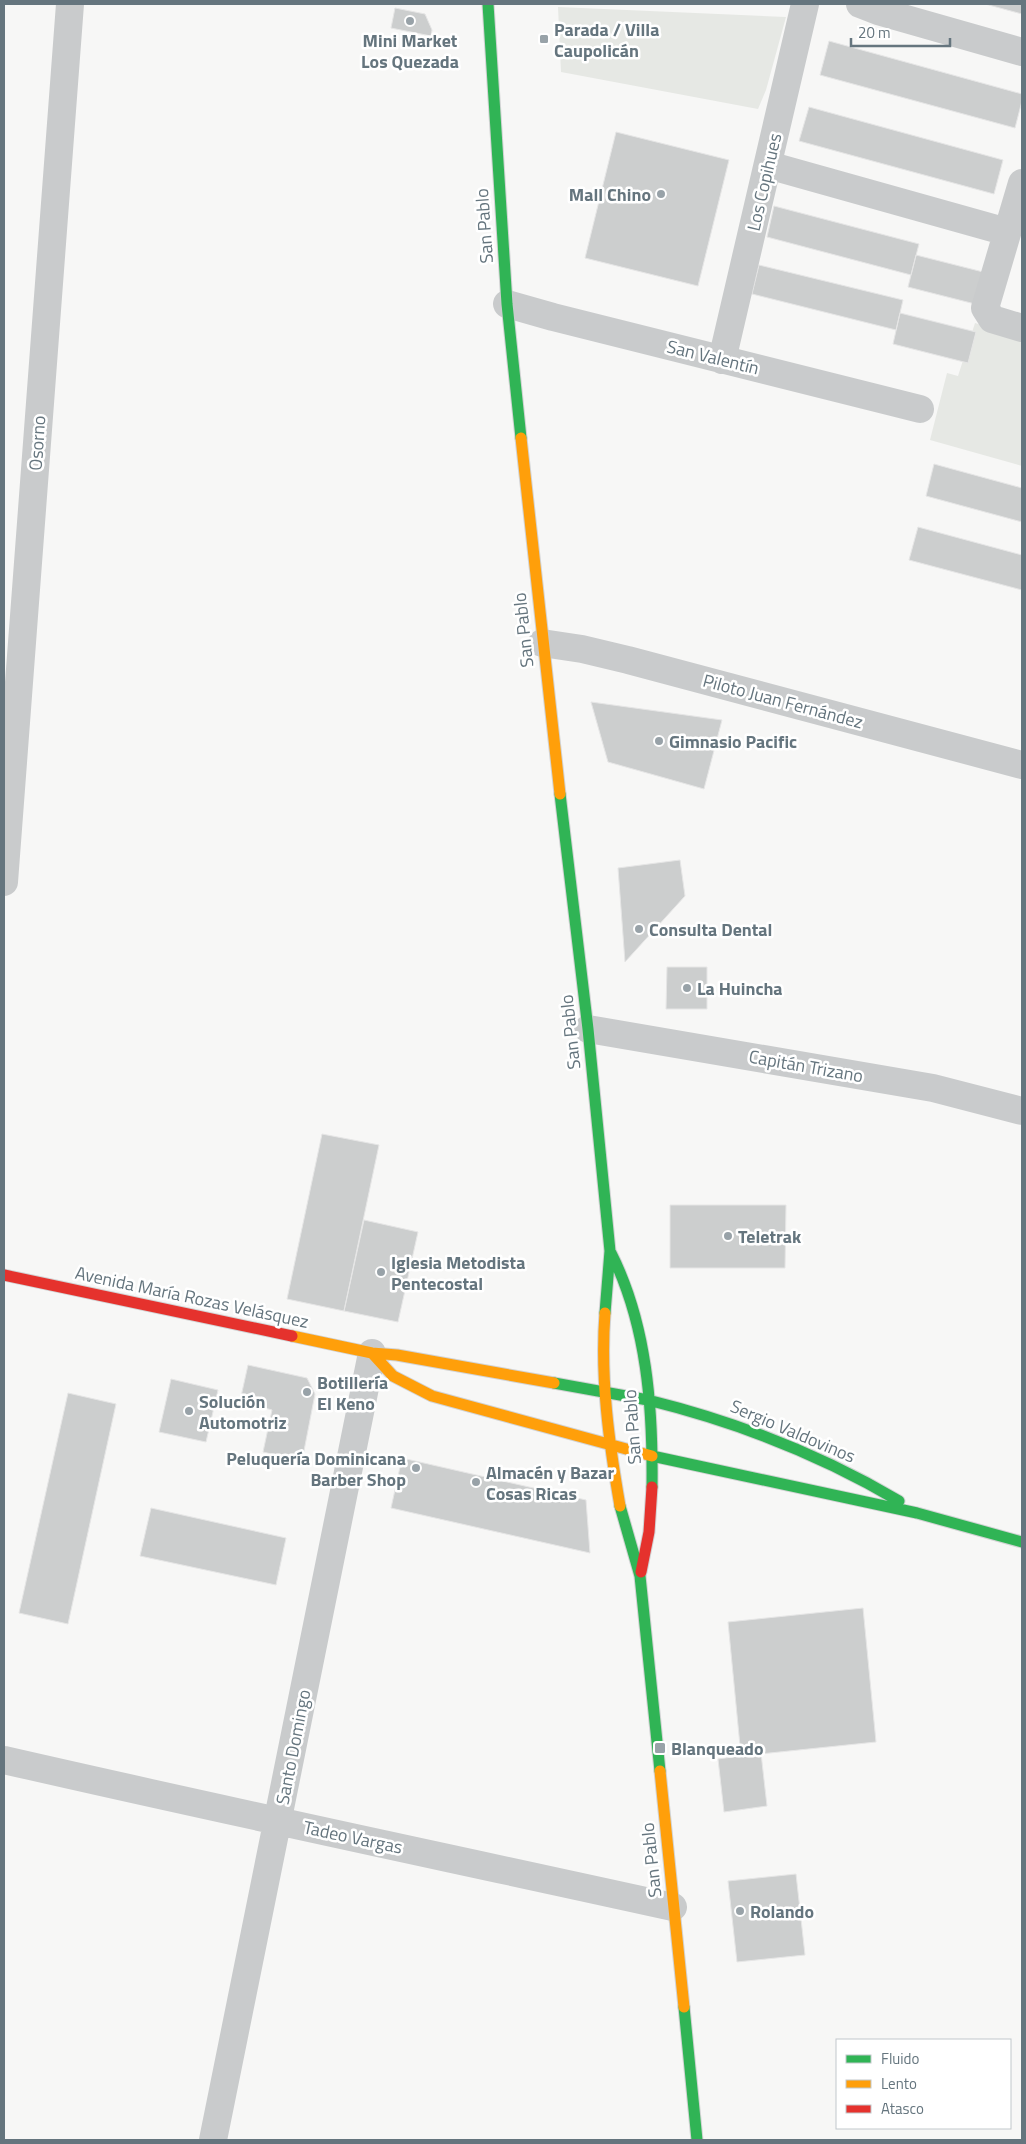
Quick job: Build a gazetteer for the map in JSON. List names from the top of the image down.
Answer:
{
  "streets": {
    "main road": ["San Pablo", "Avenida María Rozas Velásquez", "Sergio Valdovinos"],
    "street": [
      "Los Copihues",
      "San Valentín",
      "Osorno",
      "Piloto Juan Fernández",
      "Capitán Trizano",
      "Santo Domingo",
      "Tadeo Vargas"
    ]
  },
  "crossings": [
    ["Los Copihues", "San Valentín"],
    ["San Pablo", "San Valentín"],
    ["San Pablo", "Piloto Juan Fernández"],
    ["San Pablo", "Capitán Trizano"],
    ["San Pablo", "Avenida María Rozas Velásquez"],
    ["San Pablo", "Sergio Valdovinos"],
    ["San Pablo", "Tadeo Vargas"],
    ["Avenida María Rozas Velásquez", "Sergio Valdovinos"],
    ["Avenida María Rozas Velásquez", "Santo Domingo"],
    ["Santo Domingo", "Tadeo Vargas"]
  ],
  "places": {
    "other": [
      "Mini Market Los Quezada",
      "Mall Chino",
      "Gimnasio Pacific",
      "Consulta Dental",
      "La Huincha",
      "Teletrak",
      "Iglesia Metodista Pentecostal",
      "Botillería El Keno",
      "Solución Automotriz",
      "Peluquería Dominicana Barber Shop",
      "Almacén y Bazar Cosas Ricas",
      "Rolando"
    ],
    "transit": ["Parada / Villa Caupolicán", "Blanqueado"]
  },
  "legend": ["Fluido", "Lento", "Atasco"],
  "scale_bar": "20 m"
}
